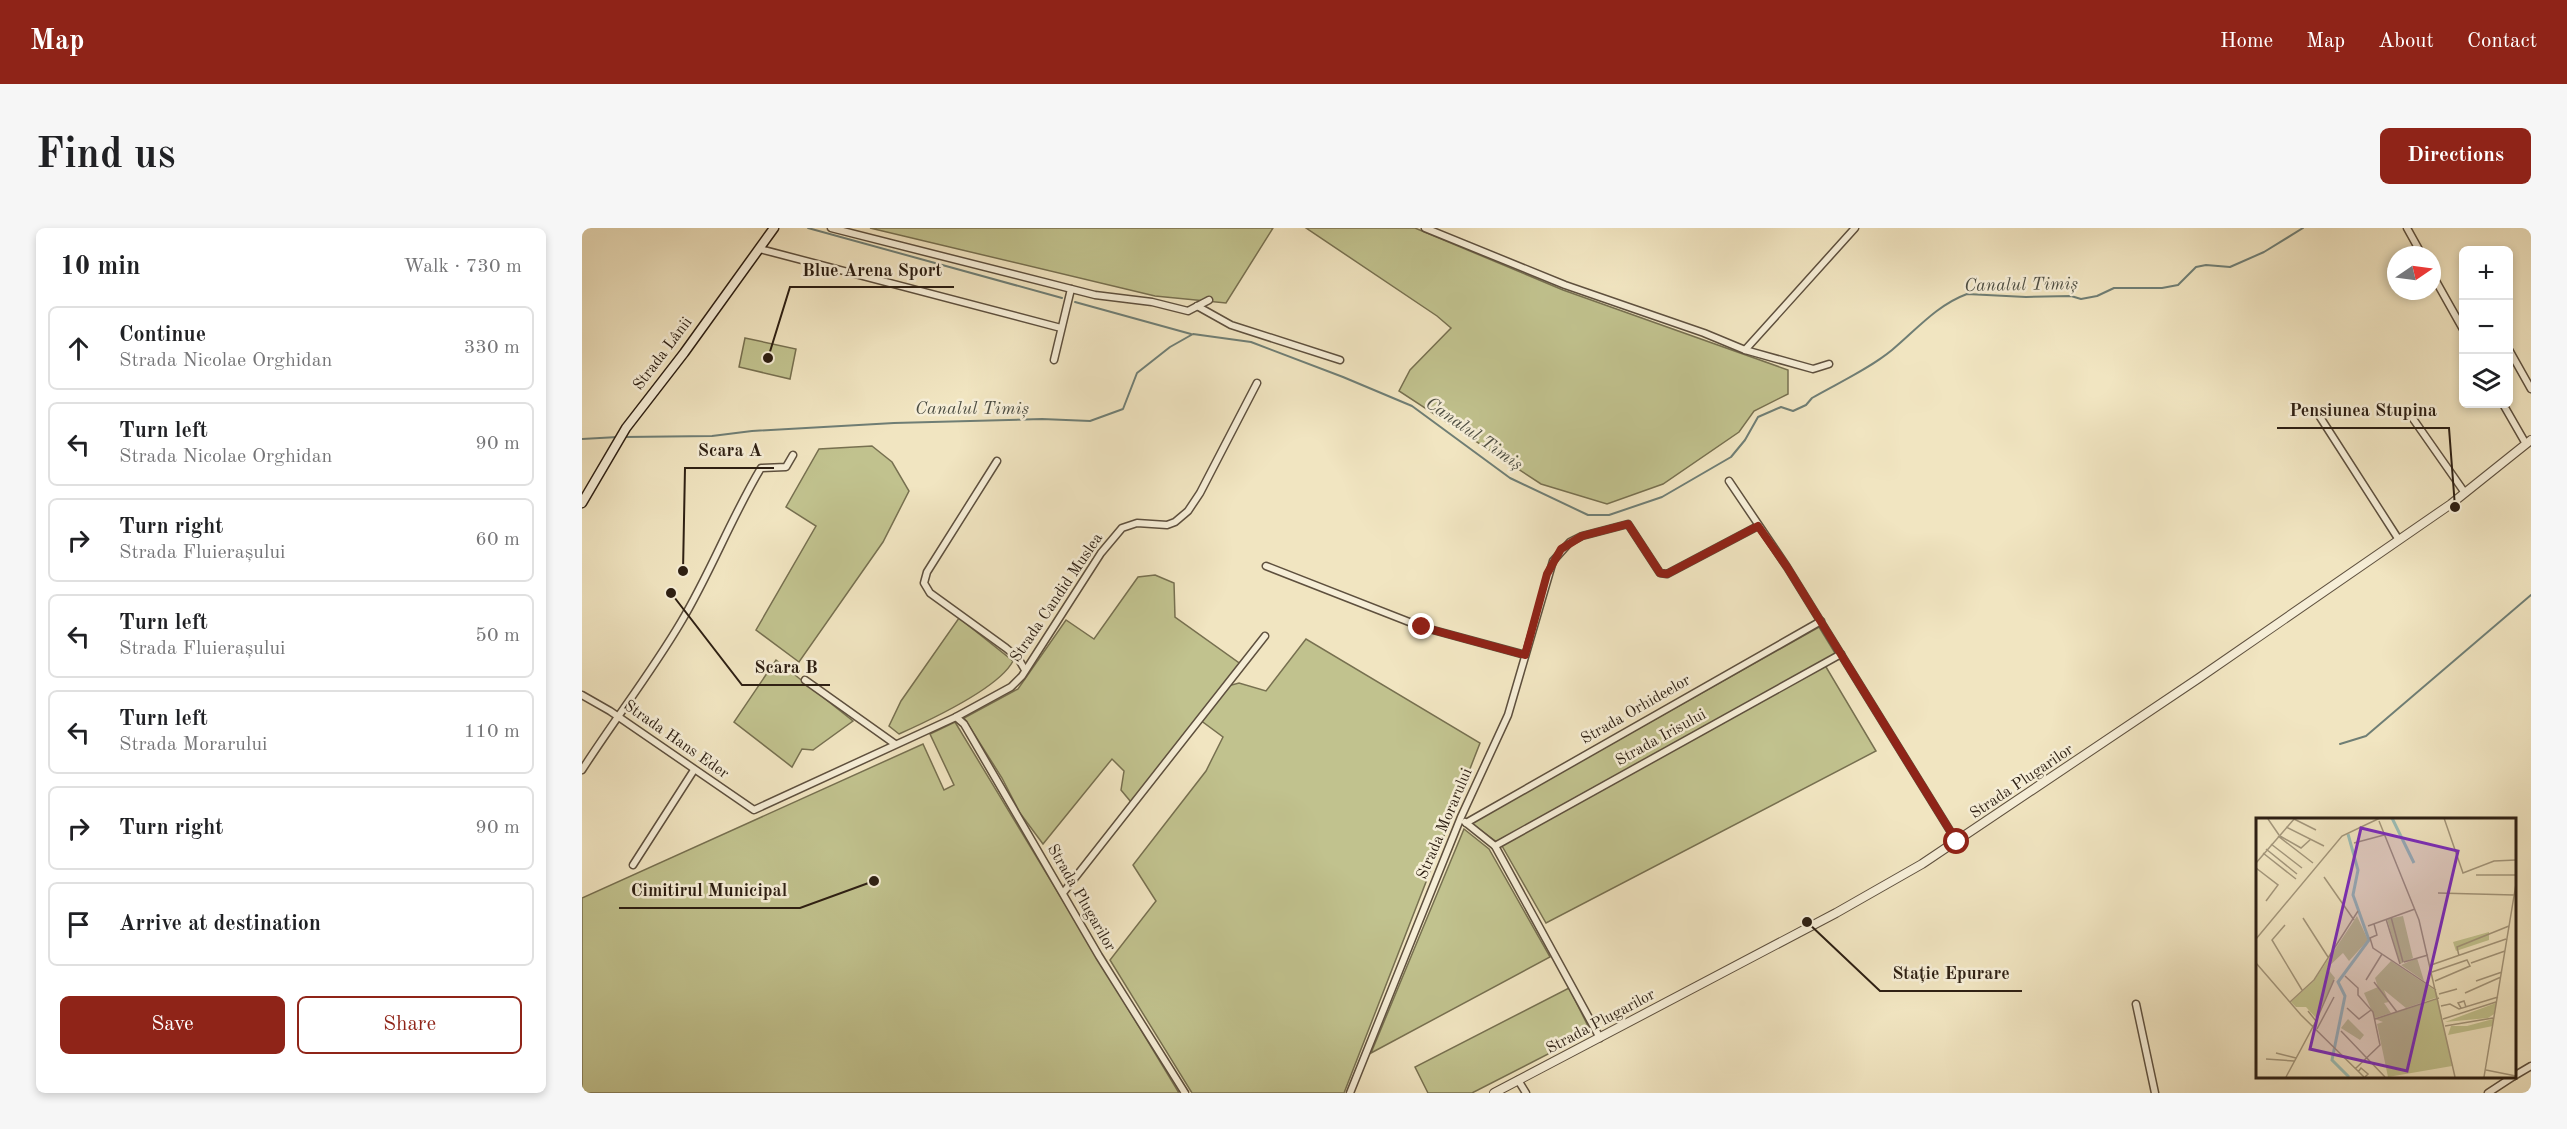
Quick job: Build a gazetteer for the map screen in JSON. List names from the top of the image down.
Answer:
{
  "streets": {
    "main road": ["Strada Lânii"],
    "street": [
      "Strada Candid Muslea",
      "Strada Orhideelor",
      "Strada Irisului",
      "Strada Hans Eder",
      "Strada Plugarilor",
      "Strada Morarului"
    ]
  },
  "crossings": [
    ["Strada Candid Muslea", "Strada Hans Eder"],
    ["Strada Candid Muslea", "Strada Plugarilor"],
    ["Strada Orhideelor", "Strada Morarului"]
  ],
  "water": ["Canalul Timiș"],
  "places": [
    "Blue Arena Sport",
    "Pensiunea Stupina",
    "Scara A",
    "Scara B",
    "Cimitirul Municipal",
    "Stație Epurare"
  ],
  "north": "right",
  "page": {
    "header": "Map",
    "nav": [
      "Home",
      "Map",
      "About",
      "Contact"
    ],
    "buttons": [
      "Directions",
      ["Save", "Share"]
    ],
    "title": "Find us",
    "heading": ["10 min", "Walk · 730 m"],
    "map_buttons": ["+", "−"],
    "list": [
      ["Continue", "Strada Nicolae Orghidan", "330 m"],
      ["Turn left", "Strada Nicolae Orghidan", "90 m"],
      ["Turn right", "Strada Fluierașului", "60 m"],
      ["Turn left", "Strada Fluierașului", "50 m"],
      ["Turn left", "Strada Morarului", "110 m"],
      ["Turn right", "90 m"],
      "Arrive at destination"
    ]
  }
}
